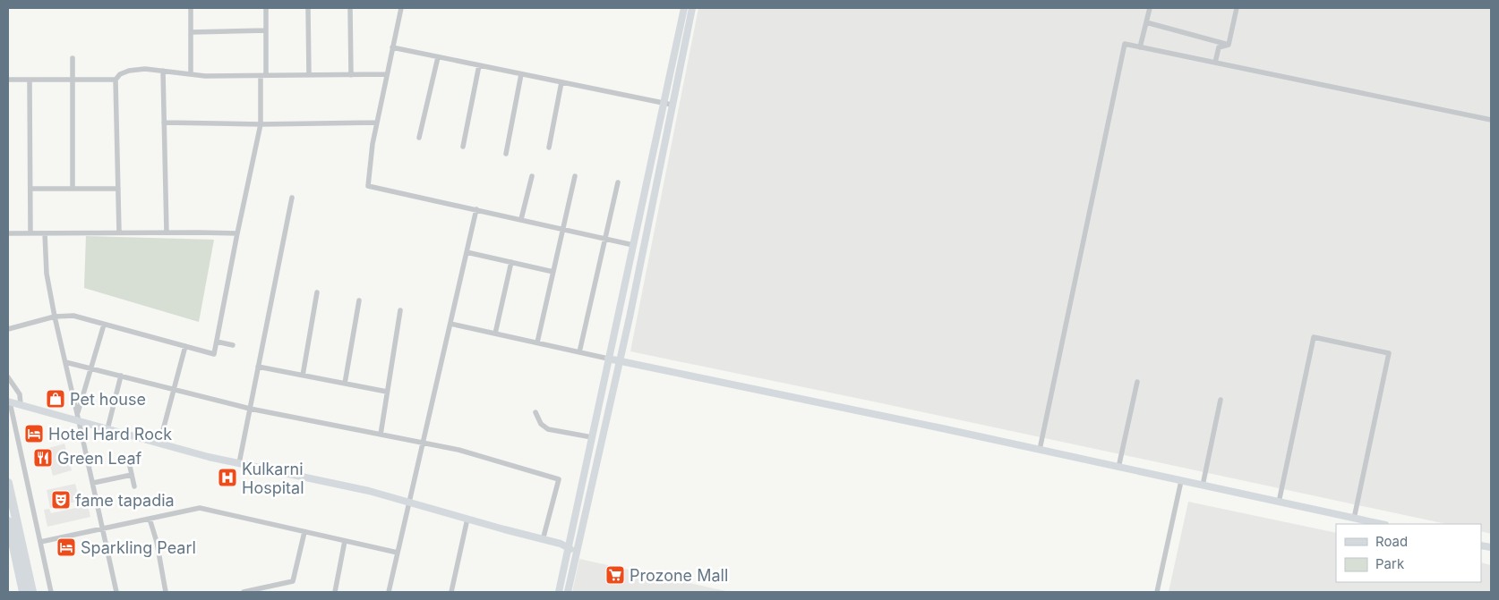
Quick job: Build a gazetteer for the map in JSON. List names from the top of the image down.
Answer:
{
  "places": {
    "shop": ["Pet house"],
    "hotel": ["Hotel Hard Rock", "Sparkling Pearl"],
    "restaurant": ["Green Leaf"],
    "hospital": ["Kulkarni Hospital"],
    "theatre": ["fame tapadia"],
    "supermarket": ["Prozone Mall"]
  },
  "legend": ["Road", "Park"]
}
